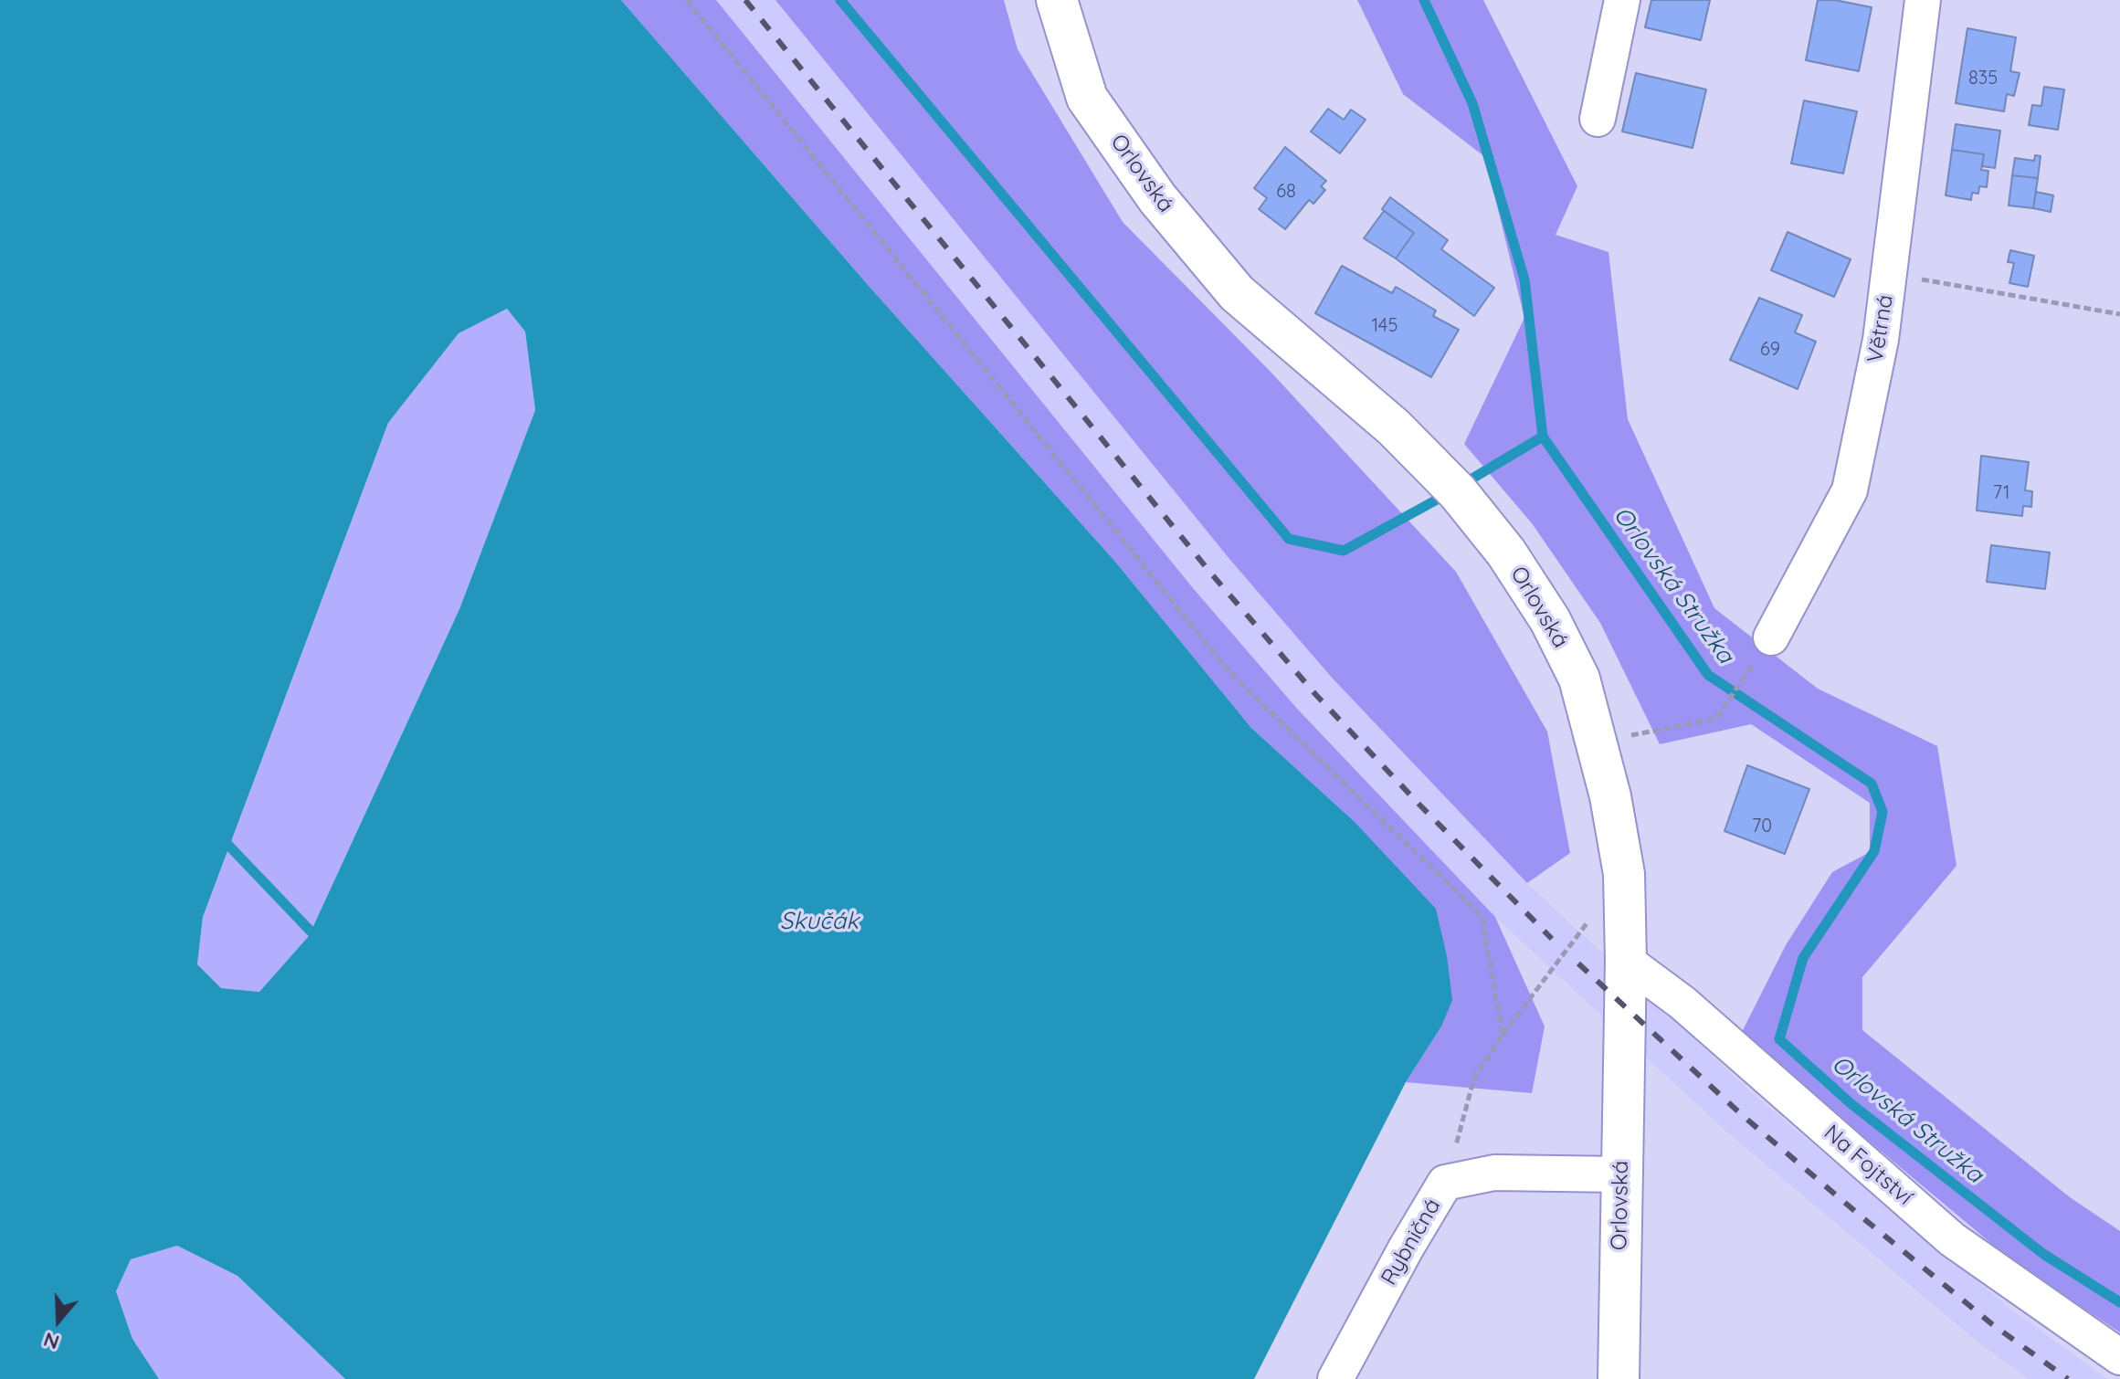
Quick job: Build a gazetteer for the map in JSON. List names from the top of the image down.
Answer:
{
  "streets": {
    "main road": ["Orlovská"],
    "street": ["Větrná", "Na Fojtství", "Rybničná"]
  },
  "crossings": [
    ["Orlovská", "Na Fojtství"],
    ["Orlovská", "Rybničná"]
  ],
  "water": ["Orlovská Stružka", "Skučák"],
  "house_numbers": [
    "835",
    "68",
    "145",
    "69",
    "71",
    "70"
  ],
  "north": "bottom"
}
